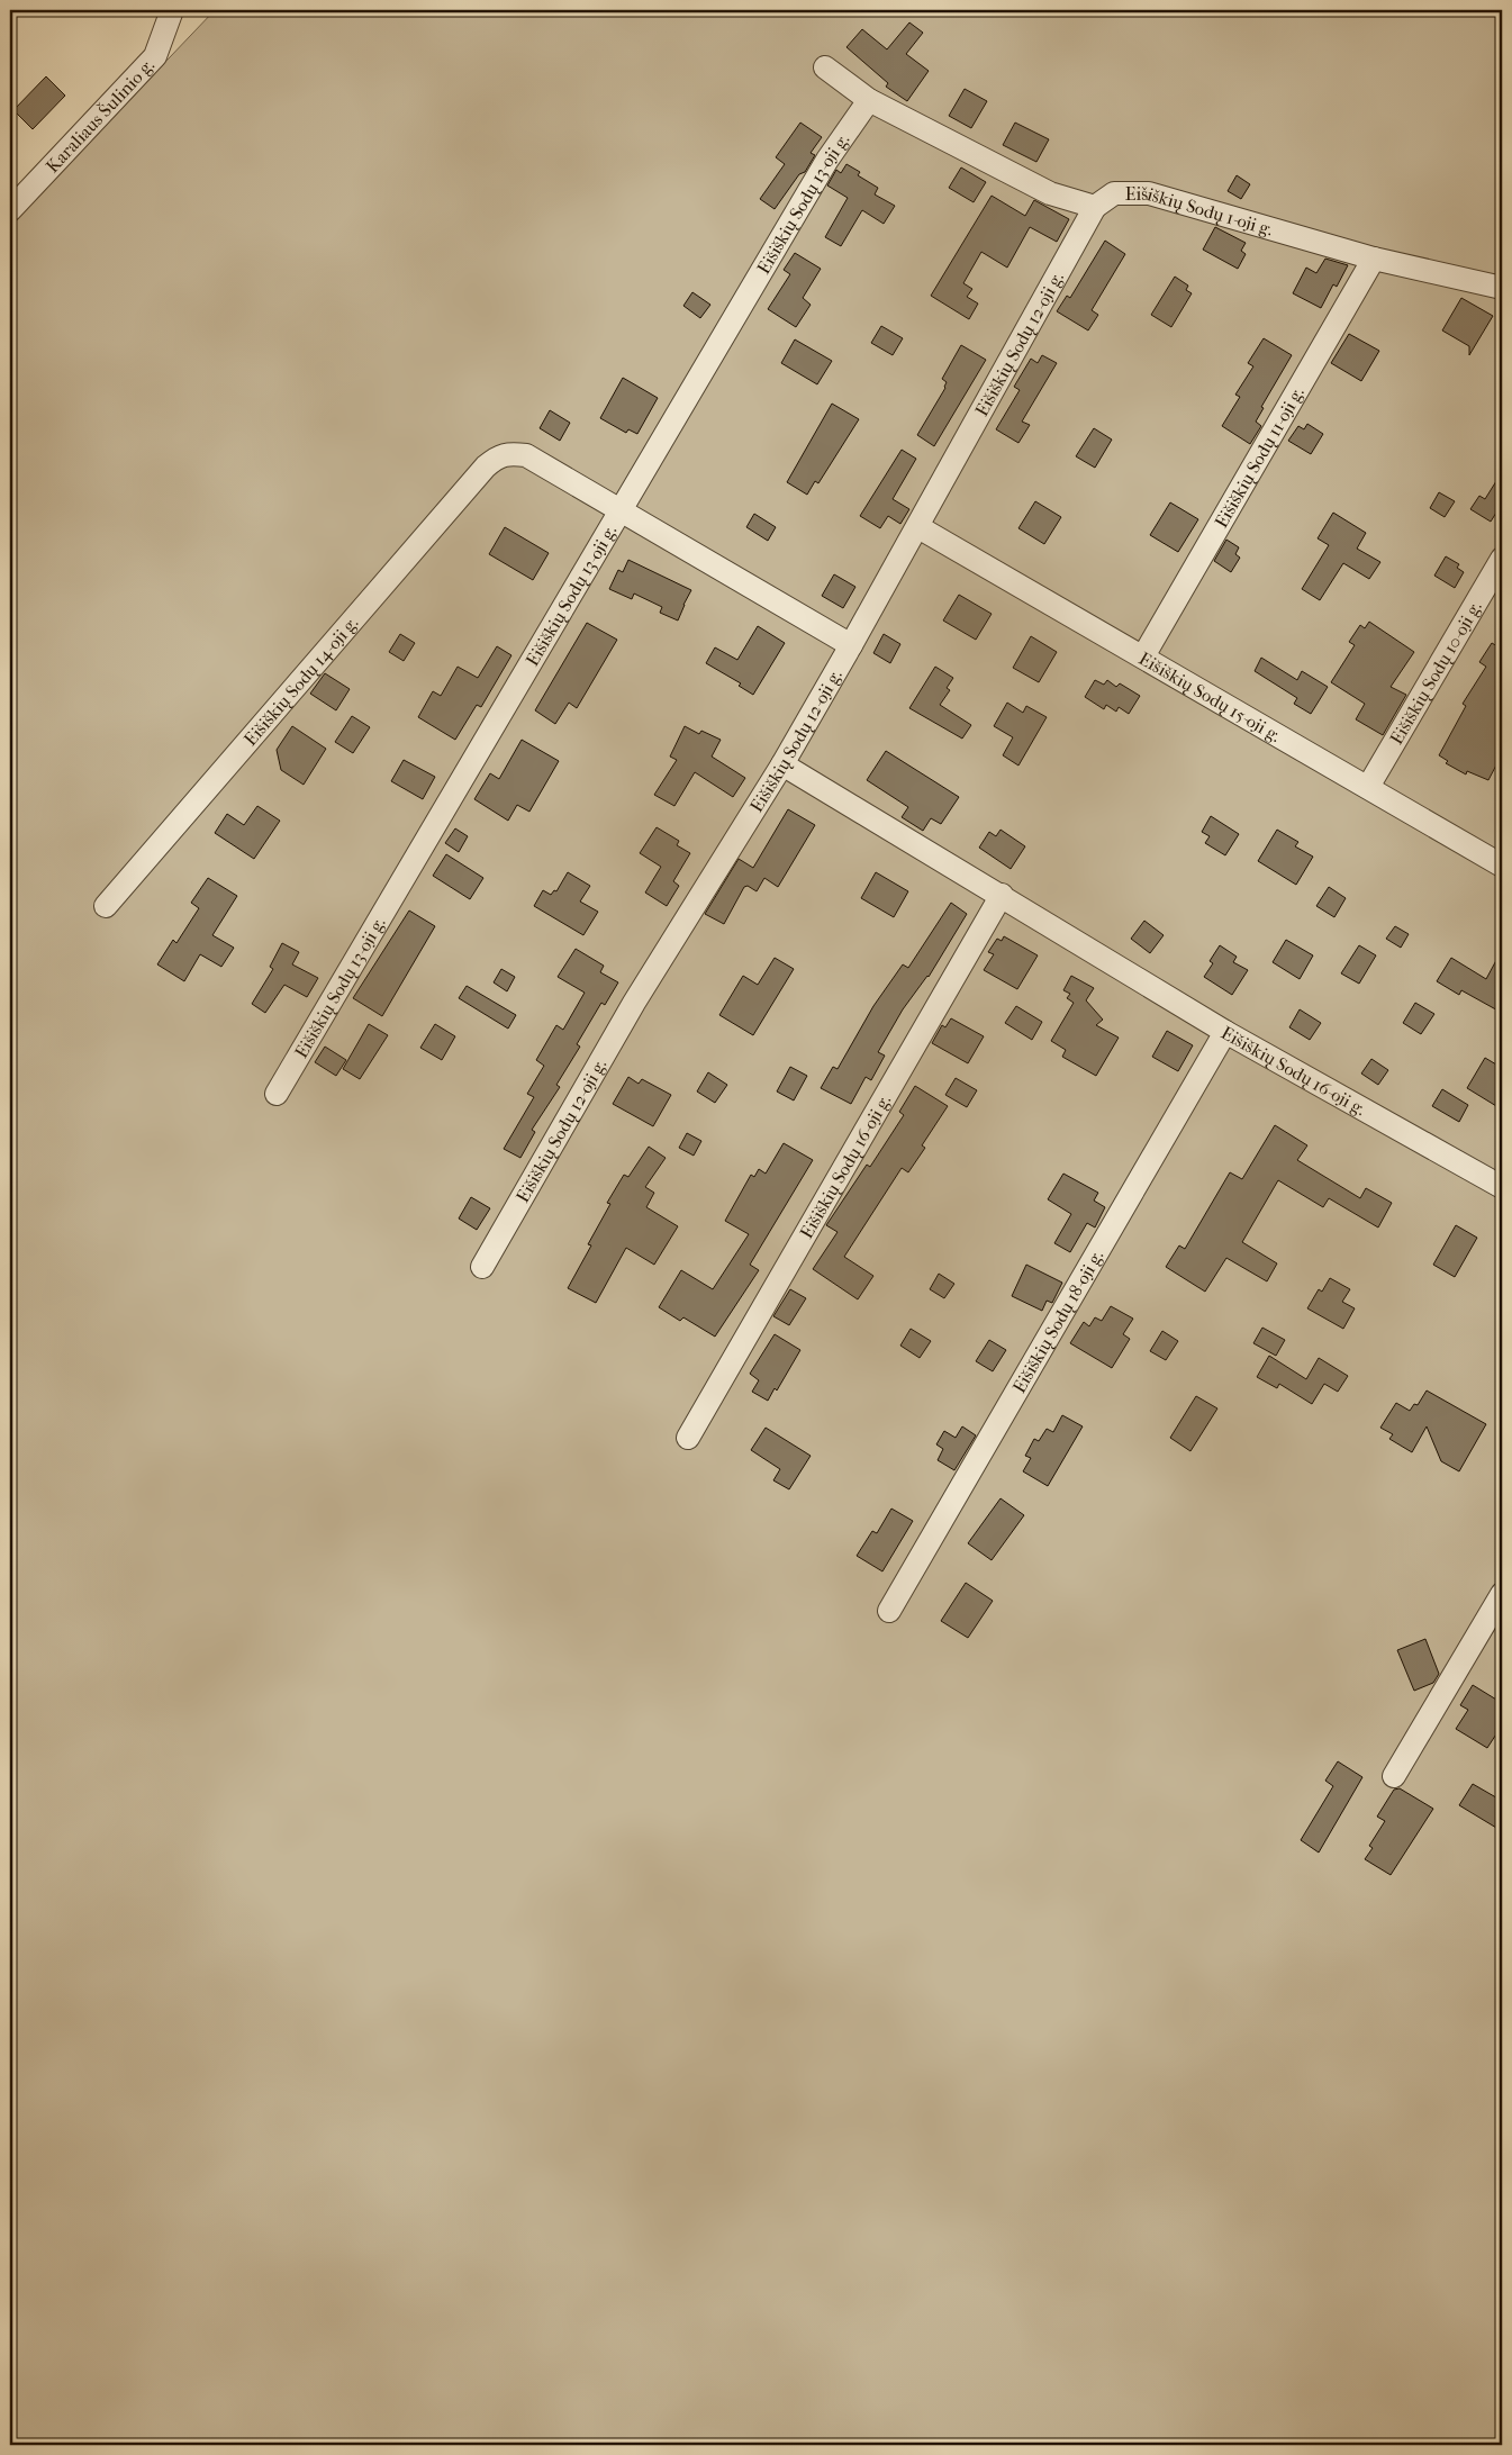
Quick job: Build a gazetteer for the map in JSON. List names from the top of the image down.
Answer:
{
  "streets": {
    "street": [
      "Karaliaus Šulinio g.",
      "Eišiškių Sodų 13-oji g.",
      "Eišiškių Sodų 1-oji g.",
      "Eišiškių Sodų 12-oji g.",
      "Eišiškių Sodų 11-oji g.",
      "Eišiškių Sodų 10-oji g.",
      "Eišiškių Sodų 14-oji g.",
      "Eišiškių Sodų 15-oji g.",
      "Eišiškių Sodų 16-oji g.",
      "Eišiškių Sodų 18-oji g."
    ]
  },
  "crossings": [
    ["Eišiškių Sodų 13-oji g.", "Eišiškių Sodų 1-oji g."],
    ["Eišiškių Sodų 13-oji g.", "Eišiškių Sodų 14-oji g."],
    ["Eišiškių Sodų 1-oji g.", "Eišiškių Sodų 12-oji g."],
    ["Eišiškių Sodų 1-oji g.", "Eišiškių Sodų 11-oji g."],
    ["Eišiškių Sodų 12-oji g.", "Eišiškių Sodų 15-oji g."],
    ["Eišiškių Sodų 12-oji g.", "Eišiškių Sodų 16-oji g."],
    ["Eišiškių Sodų 11-oji g.", "Eišiškių Sodų 15-oji g."],
    ["Eišiškių Sodų 10-oji g.", "Eišiškių Sodų 15-oji g."],
    ["Eišiškių Sodų 16-oji g.", "Eišiškių Sodų 18-oji g."]
  ]
}
